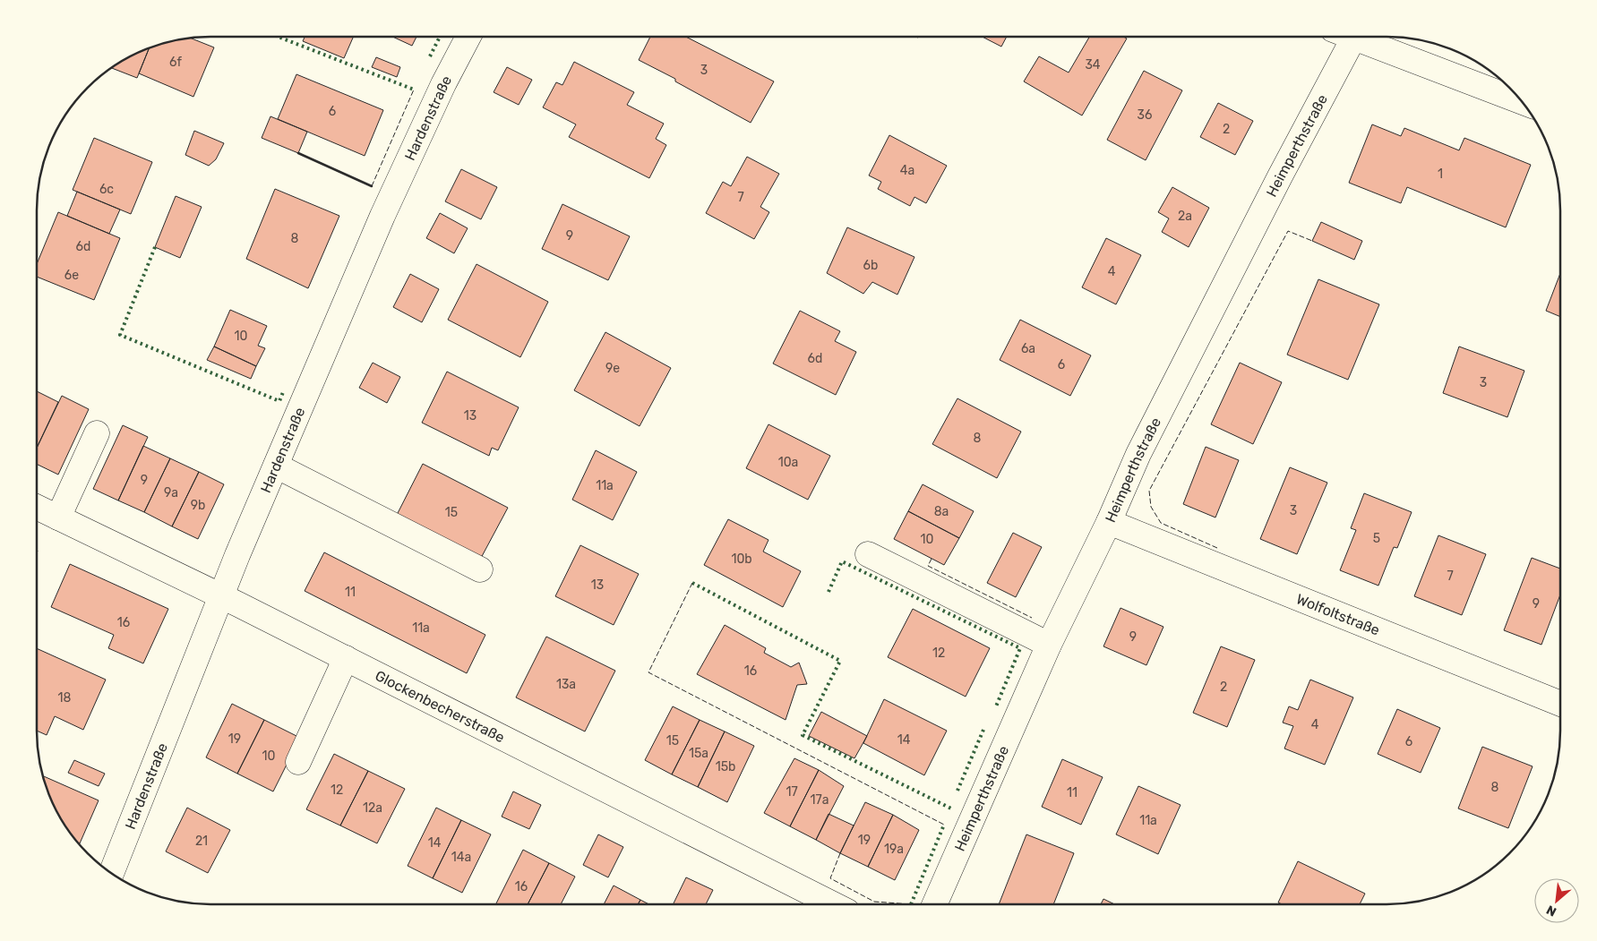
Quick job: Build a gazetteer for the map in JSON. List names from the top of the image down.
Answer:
{
  "streets": {
    "street": [
      "Hardenstraße",
      "Heimperthstraße",
      "Wolfoltstraße",
      "Glockenbecherstraße"
    ]
  },
  "crossings": [
    ["Hardenstraße", "Glockenbecherstraße"],
    ["Heimperthstraße", "Wolfoltstraße"]
  ],
  "house_numbers": [
    "6f",
    "34",
    "3",
    "6",
    "36",
    "2",
    "4a",
    "1",
    "6c",
    "7",
    "2a",
    "9",
    "8",
    "6d",
    "6b",
    "4",
    "6e",
    "10",
    "6a",
    "6d",
    "6",
    "9e",
    "3",
    "13",
    "8",
    "10a",
    "9",
    "11a",
    "9a",
    "9b",
    "3",
    "8a",
    "15",
    "5",
    "10",
    "10b",
    "7",
    "13",
    "11",
    "9",
    "16",
    "11a",
    "9",
    "12",
    "16",
    "13a",
    "2",
    "18",
    "4",
    "19",
    "14",
    "15",
    "6",
    "15a",
    "10",
    "15b",
    "8",
    "12",
    "17",
    "11",
    "17a",
    "12a",
    "11a",
    "19",
    "21",
    "14",
    "19a",
    "14a",
    "16"
  ],
  "north": "bottom left"
}
